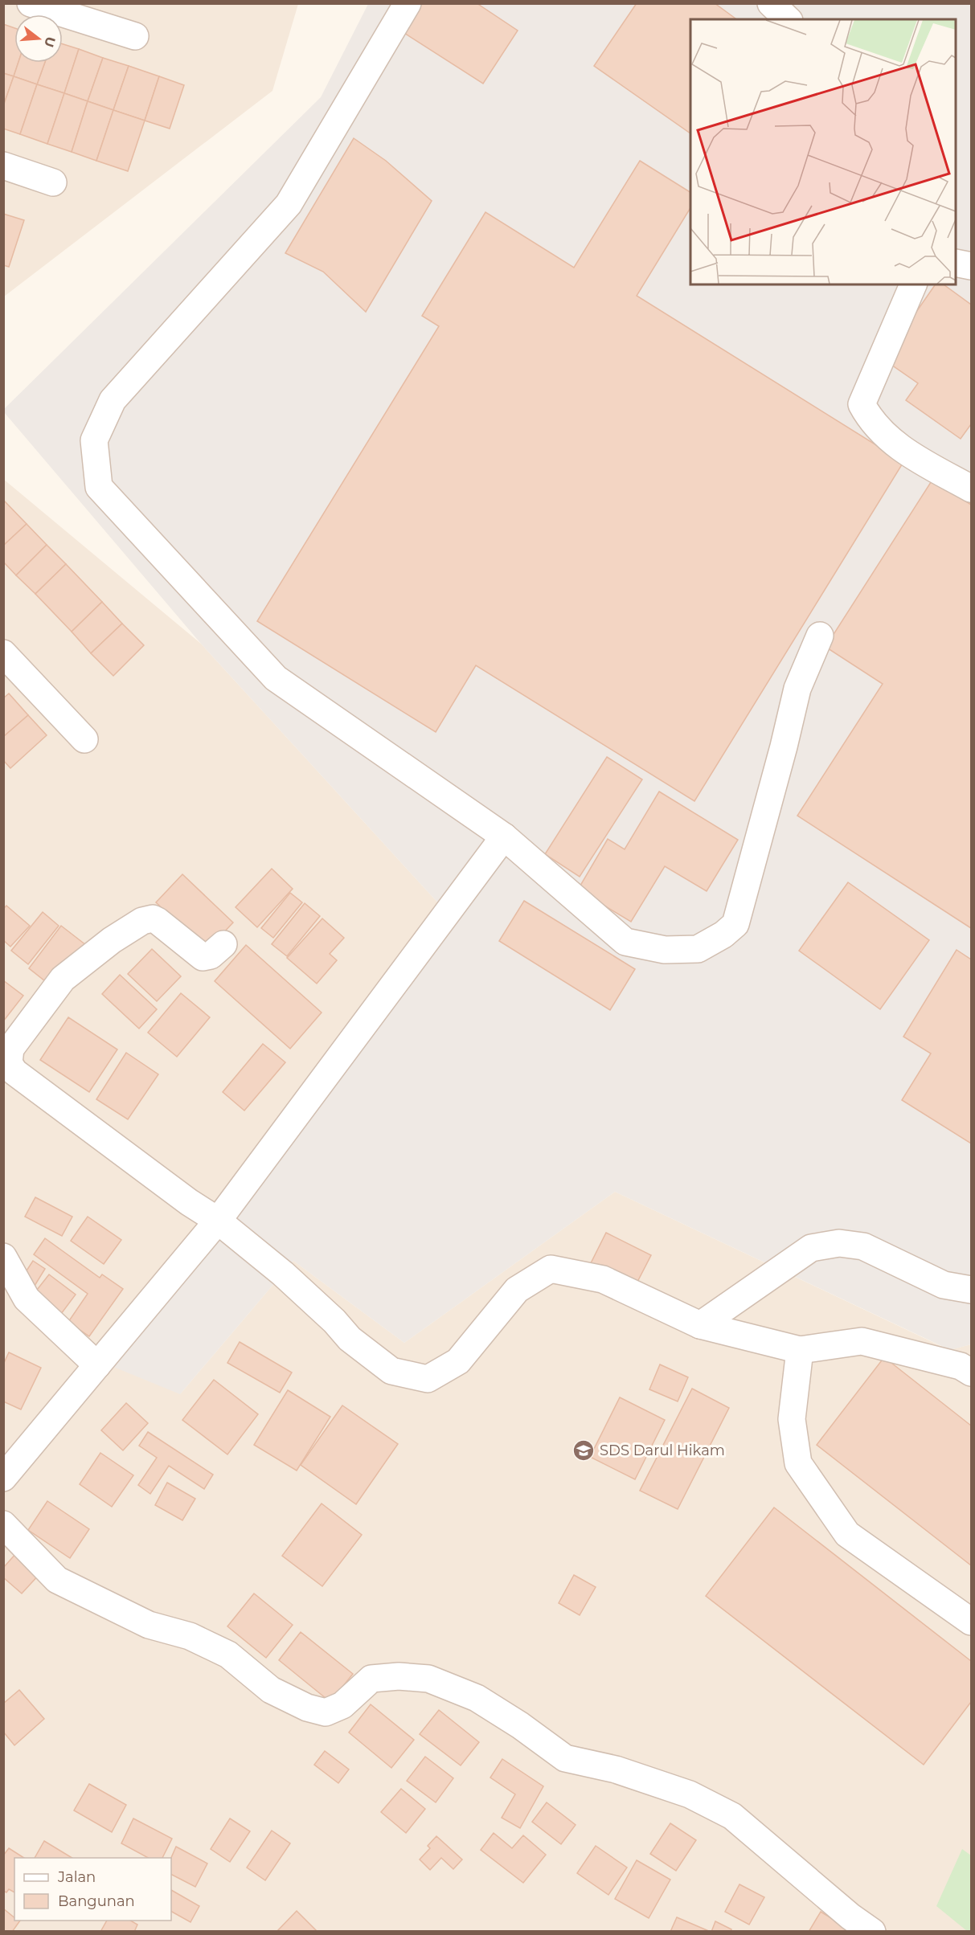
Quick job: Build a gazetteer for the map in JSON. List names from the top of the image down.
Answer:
{
  "places": {
    "school or university": ["SDS Darul Hikam"]
  },
  "legend": ["Jalan", "Bangunan"],
  "north": "right"
}
